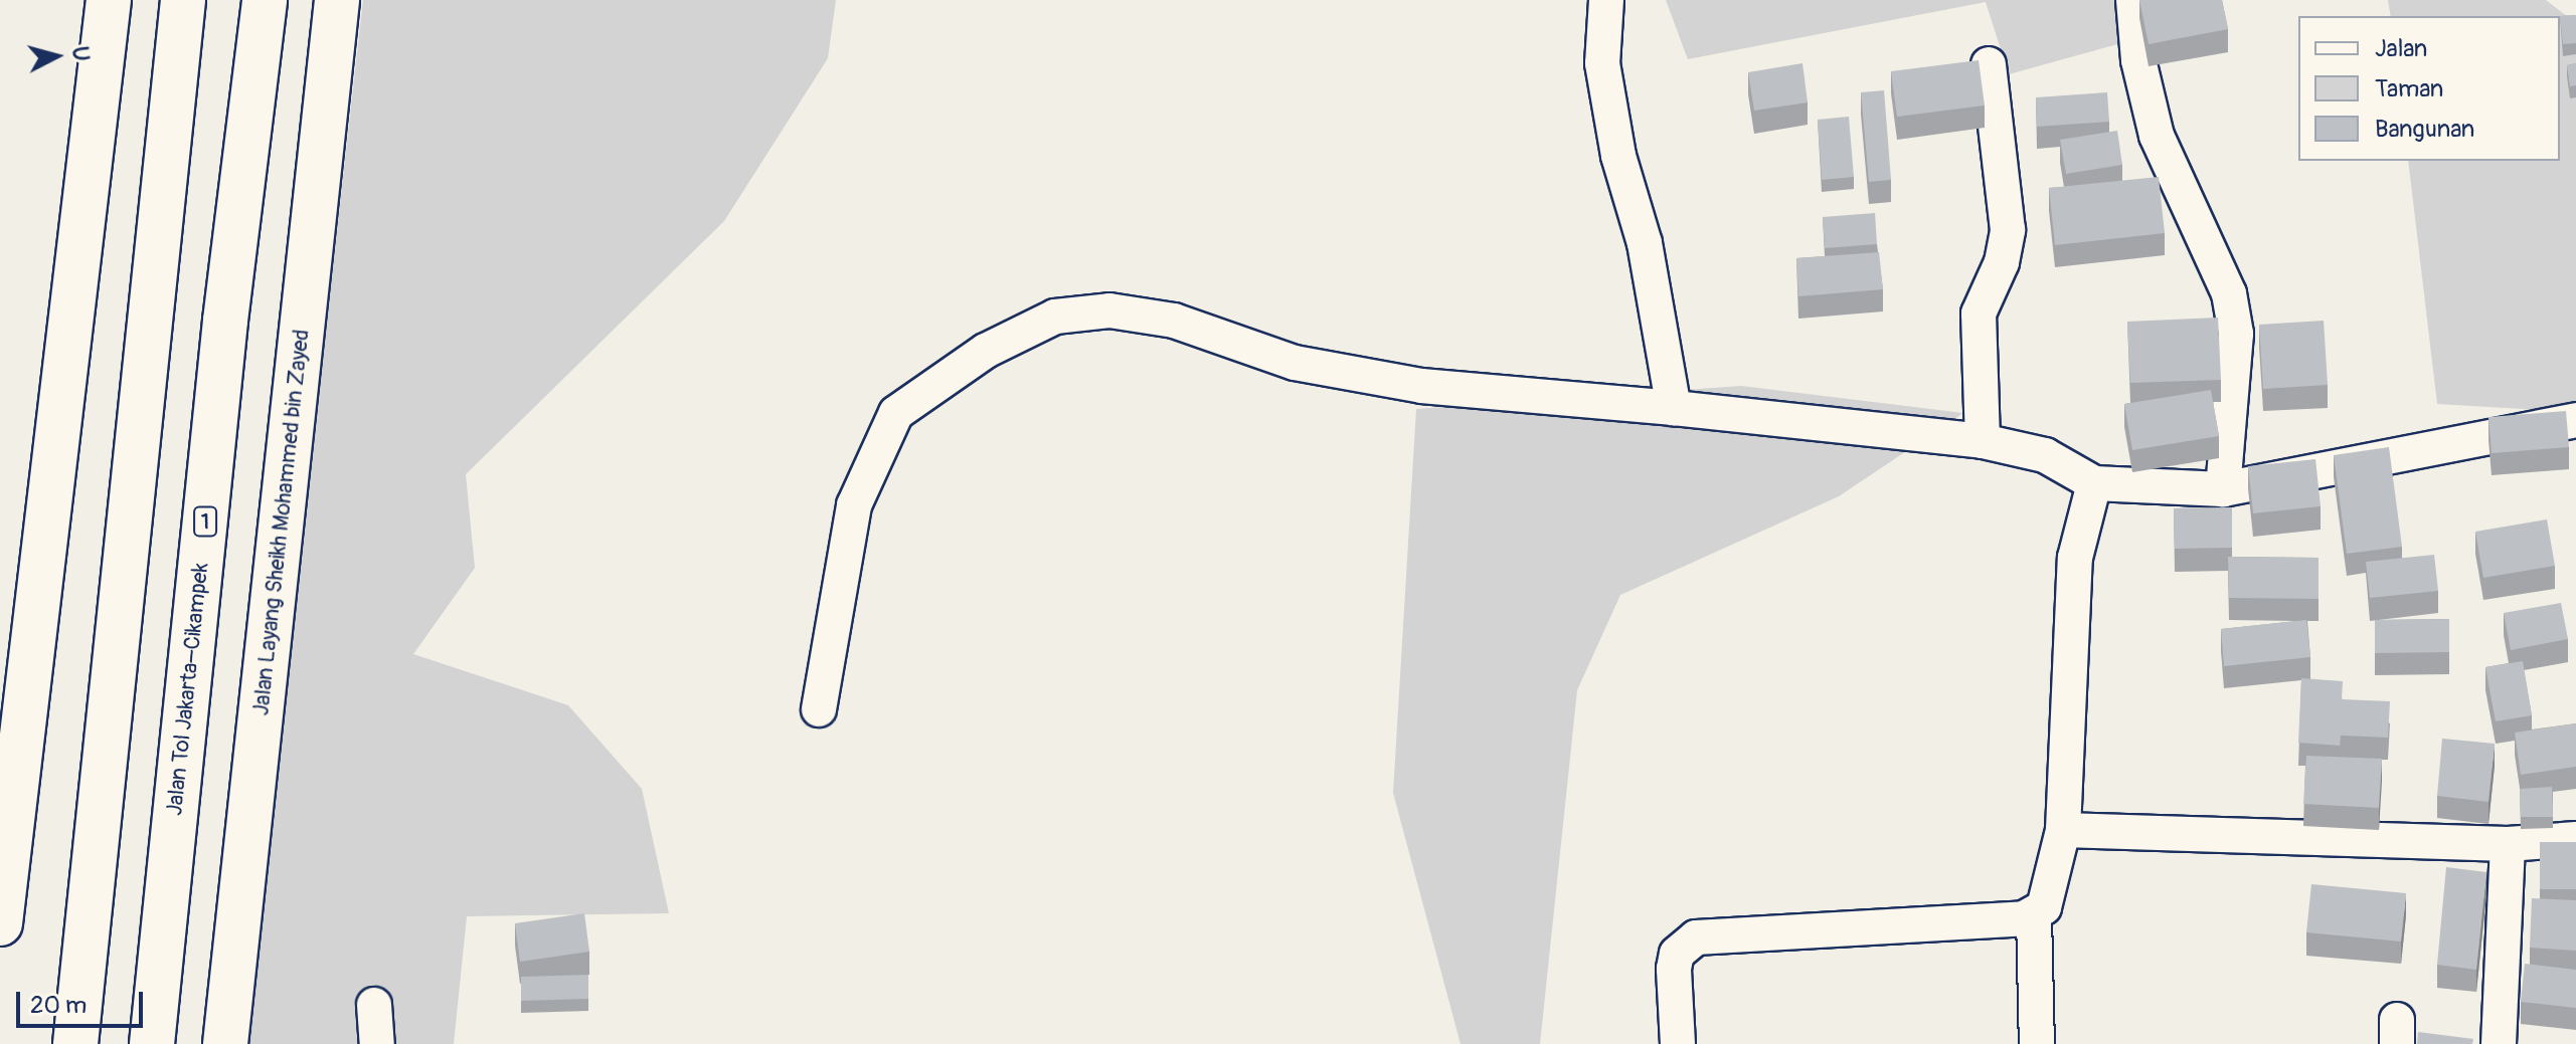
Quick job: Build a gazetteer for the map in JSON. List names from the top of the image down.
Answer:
{
  "streets": {
    "highway": ["1", "Jalan Layang Sheikh Mohammed bin Zayed", "Jalan Tol Jakarta–Cikampek"]
  },
  "legend": ["Jalan", "Taman", "Bangunan"],
  "scale_bar": "20 m",
  "north": "right"
}
